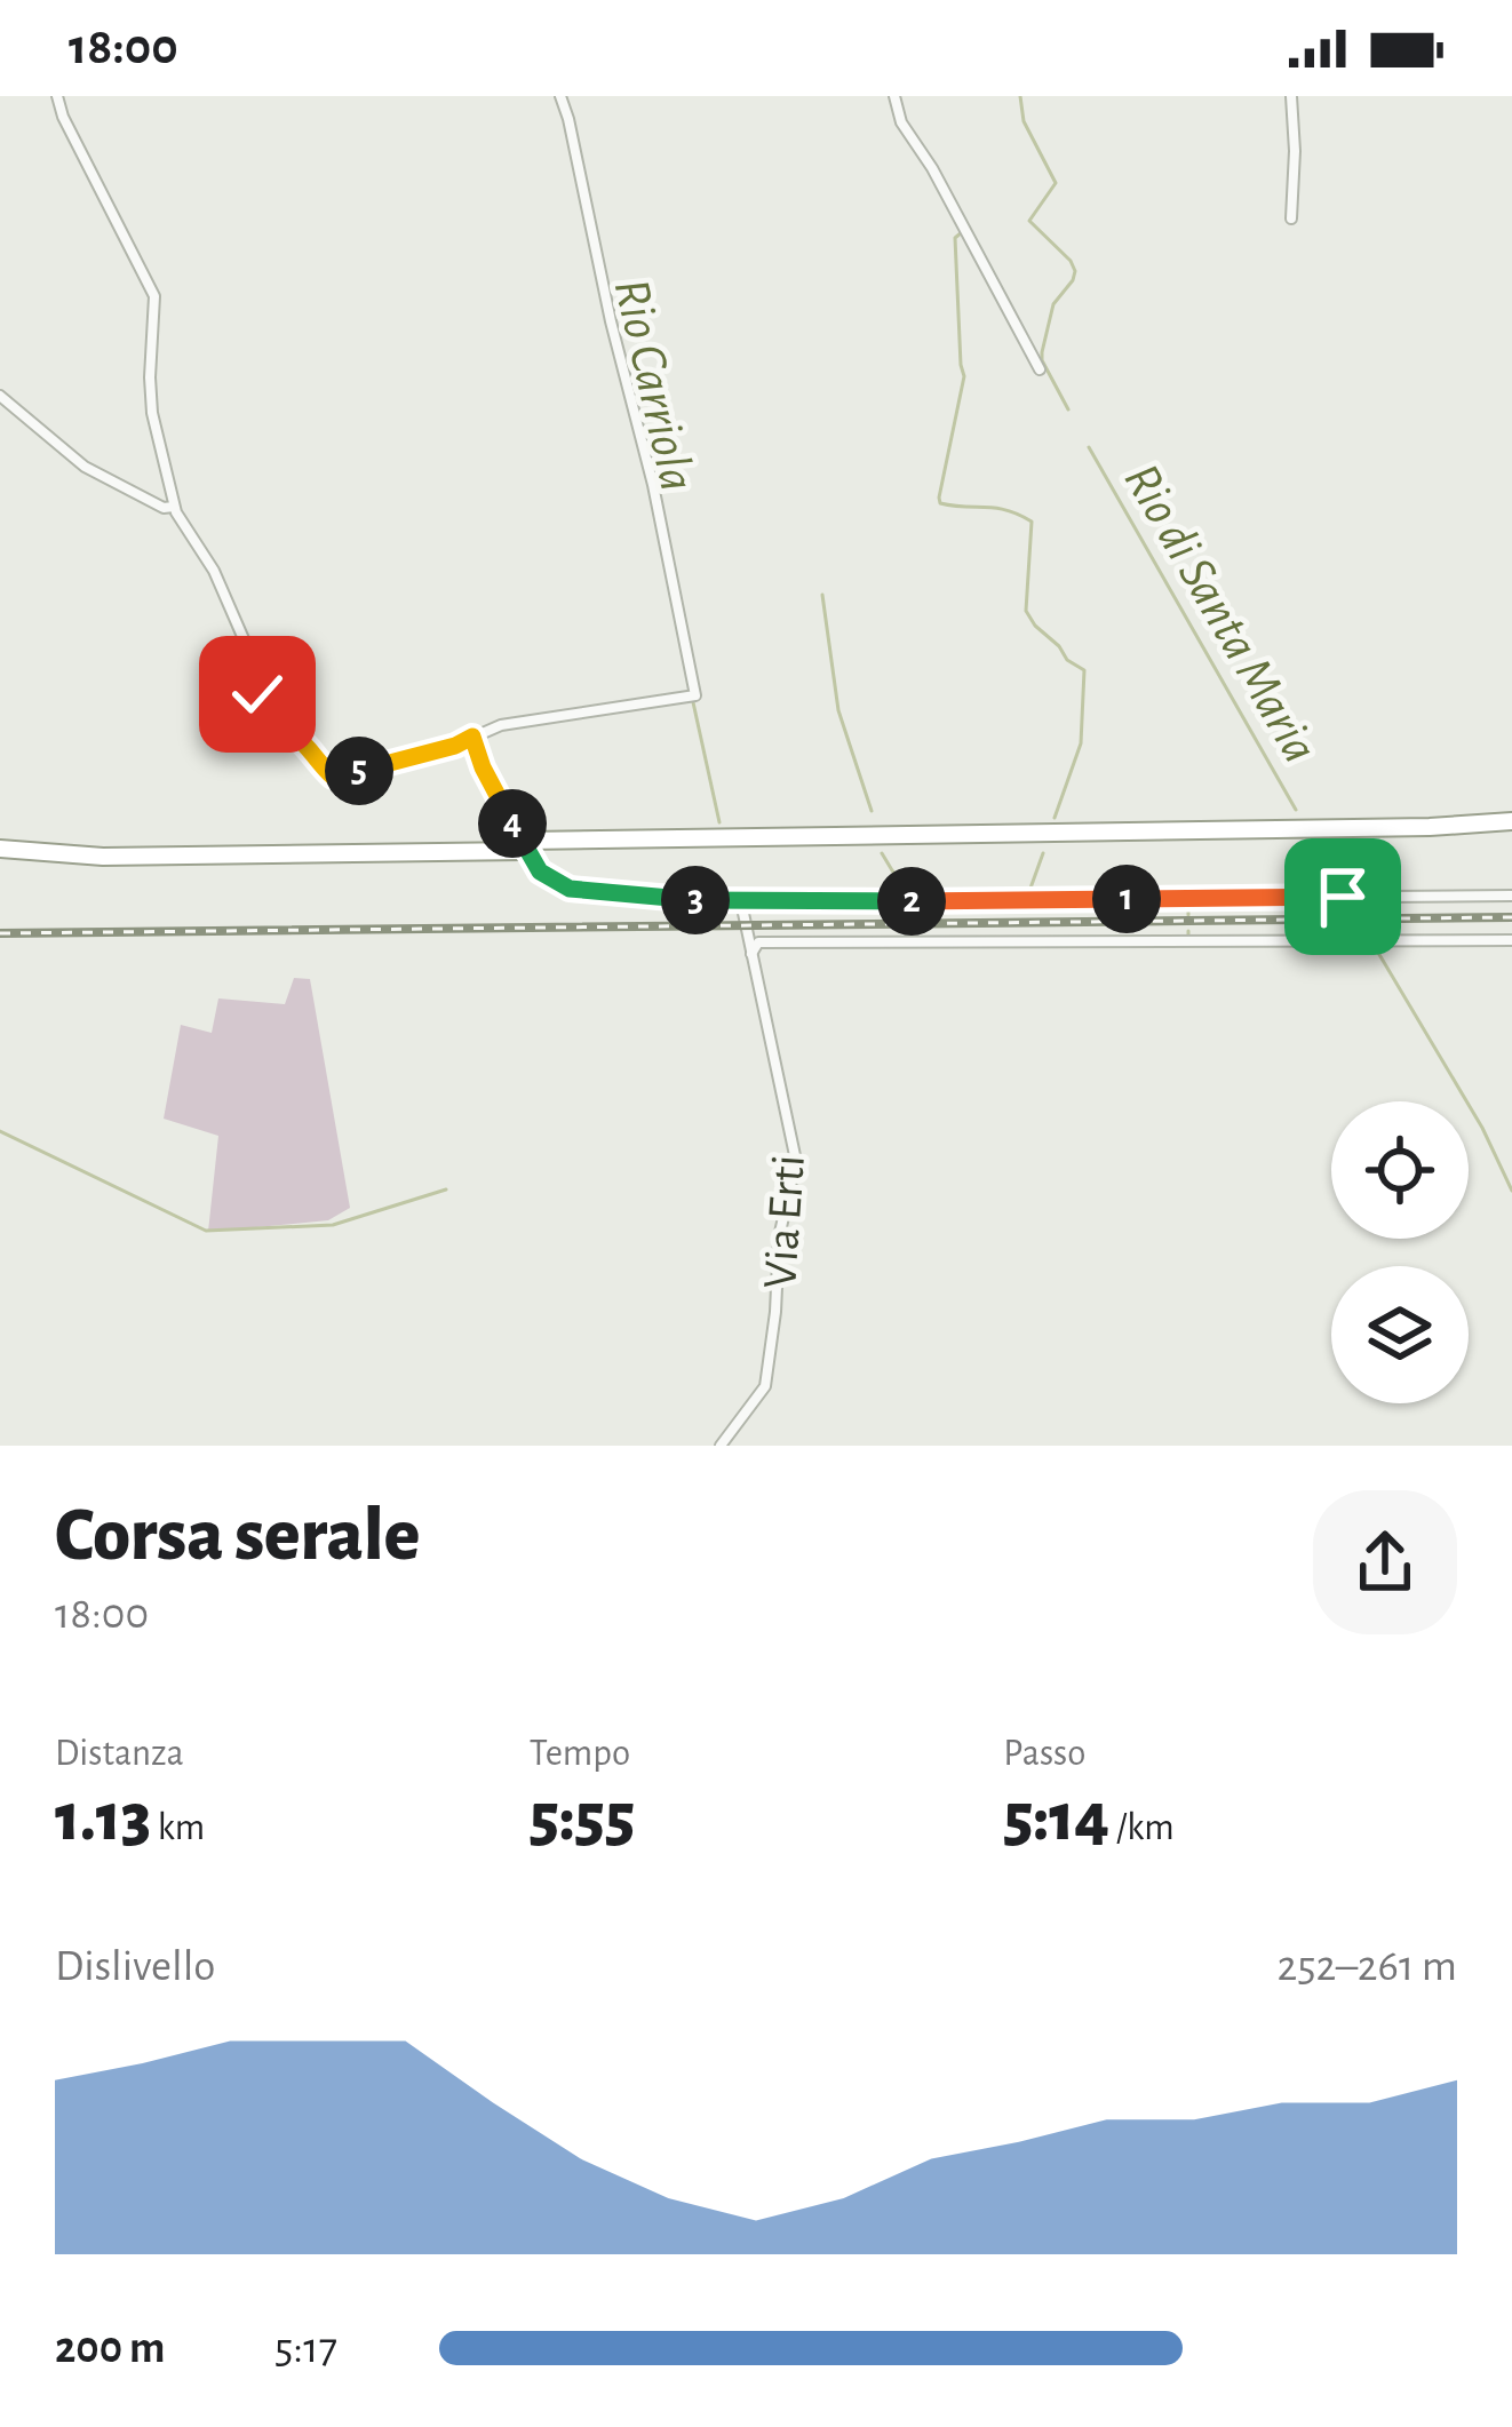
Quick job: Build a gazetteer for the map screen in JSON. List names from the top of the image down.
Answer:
{
  "streets": {
    "street": ["Via Erti"]
  },
  "water": ["Rio Carriola", "Rio di Santa Maria"],
  "page": {
    "status": "18:00",
    "pins": [
      "5",
      "4",
      "1",
      "3",
      "2"
    ],
    "heading": ["Corsa serale", "18:00"],
    "stats": [
      ["Distanza", "1.13 km"],
      ["Tempo", "5:55"],
      ["Passo", "5:14 /km"]
    ],
    "chart": ["Dislivello", "252–261 m"],
    "list": [
      {
        "name": "200 m",
        "note": "5:17"
      }
    ]
  }
}
